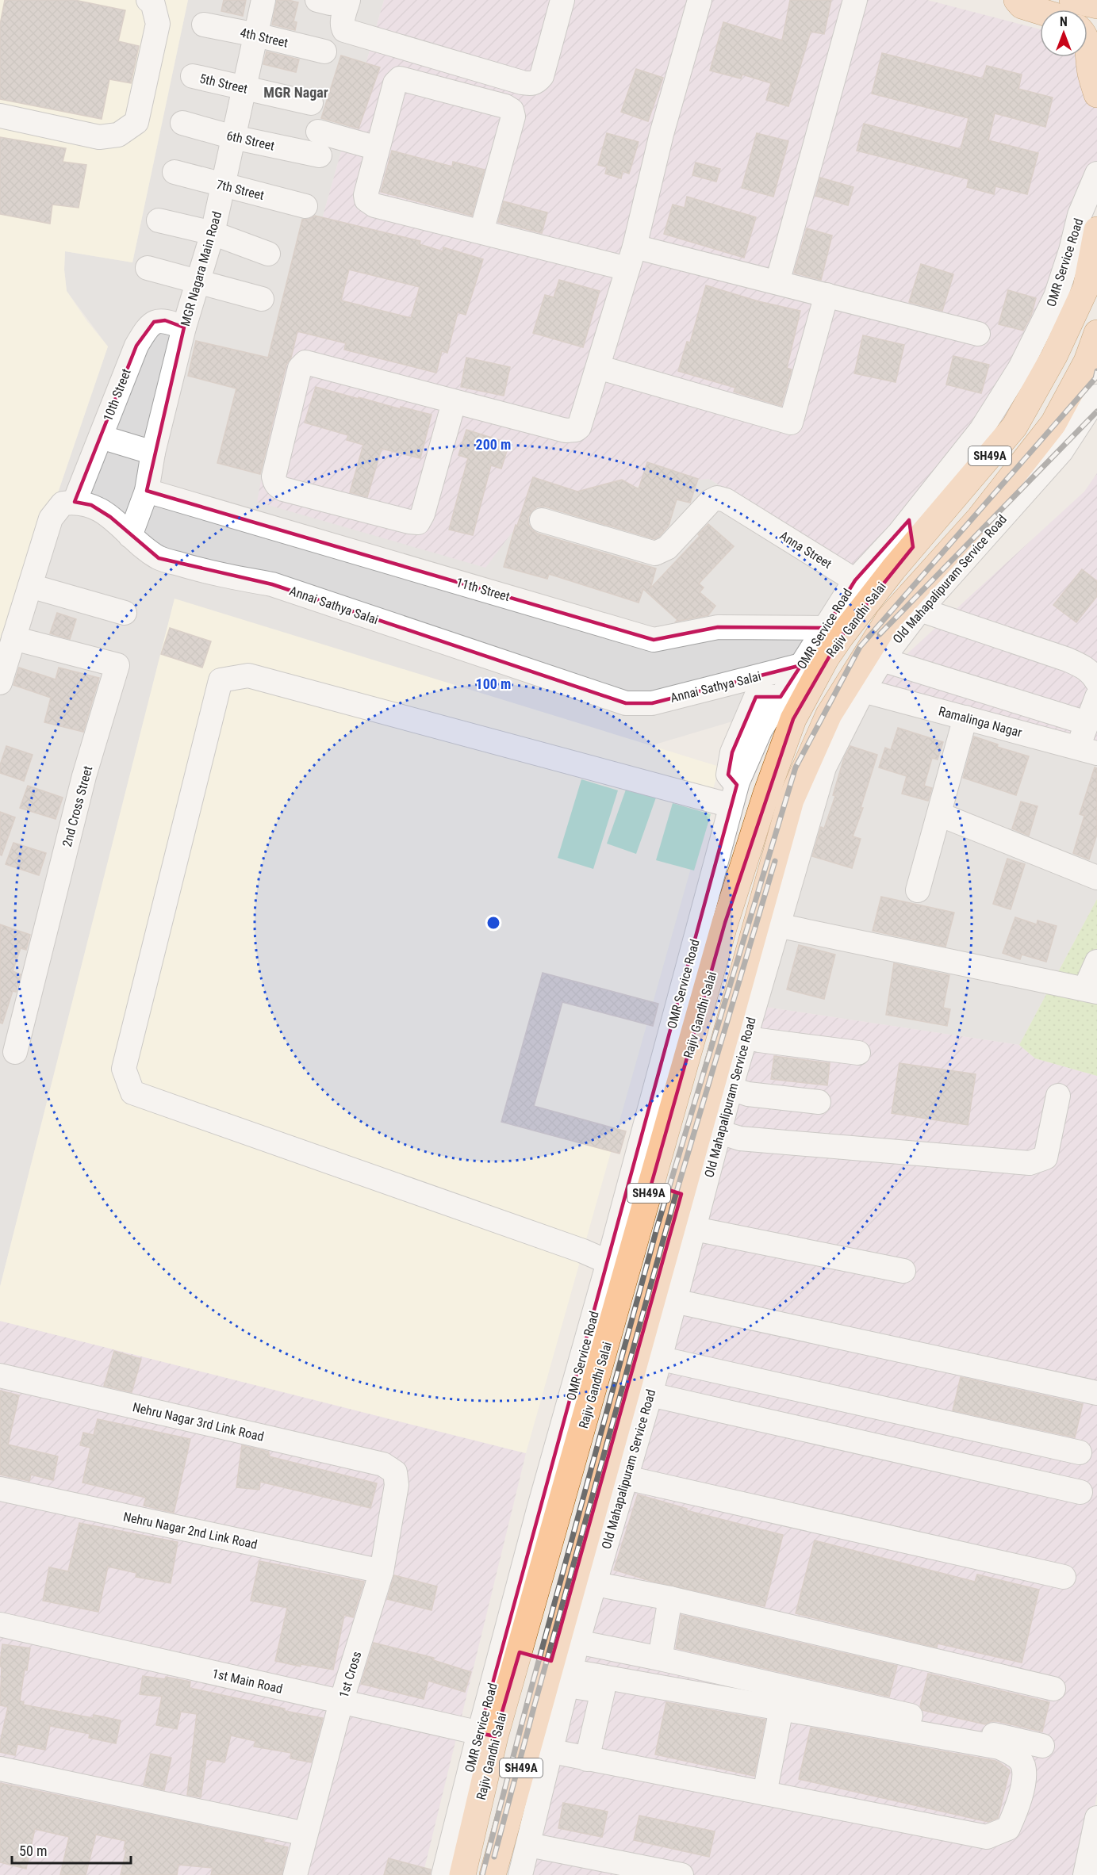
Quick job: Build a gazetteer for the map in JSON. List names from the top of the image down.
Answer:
{
  "streets": {
    "main road": ["SH49A", "Rajiv Gandhi Salai"],
    "street": [
      "4th Street",
      "5th Street",
      "6th Street",
      "7th Street",
      "OMR Service Road",
      "MGR Nagara Main Road",
      "10th Street",
      "Anna Street",
      "Old Mahapalipuram Service Road",
      "11th Street",
      "Annai Sathya Salai",
      "Ramalinga Nagar",
      "2nd Cross Street",
      "Nehru Nagar 3rd Link Road",
      "Nehru Nagar 2nd Link Road",
      "1st Cross",
      "1st Main Road"
    ]
  },
  "crossings": [
    ["4th Street", "MGR Nagara Main Road"],
    ["5th Street", "MGR Nagara Main Road"],
    ["6th Street", "MGR Nagara Main Road"],
    ["7th Street", "MGR Nagara Main Road"],
    ["OMR Service Road", "Anna Street"],
    ["OMR Service Road", "11th Street"],
    ["OMR Service Road", "Annai Sathya Salai"],
    ["OMR Service Road", "Rajiv Gandhi Salai"],
    ["MGR Nagara Main Road", "10th Street"],
    ["MGR Nagara Main Road", "11th Street"],
    ["MGR Nagara Main Road", "Annai Sathya Salai"],
    ["10th Street", "Annai Sathya Salai"],
    ["Old Mahapalipuram Service Road", "Rajiv Gandhi Salai"],
    ["Old Mahapalipuram Service Road", "Ramalinga Nagar"],
    ["Rajiv Gandhi Salai", "Ramalinga Nagar"],
    ["Rajiv Gandhi Salai", "1st Main Road"],
    ["Nehru Nagar 3rd Link Road", "1st Cross"],
    ["Nehru Nagar 2nd Link Road", "1st Cross"],
    ["1st Cross", "1st Main Road"]
  ],
  "districts": ["MGR Nagar"],
  "scale_bar": "50 m",
  "north": "top",
  "rings": ["200 m", "100 m"]
}
